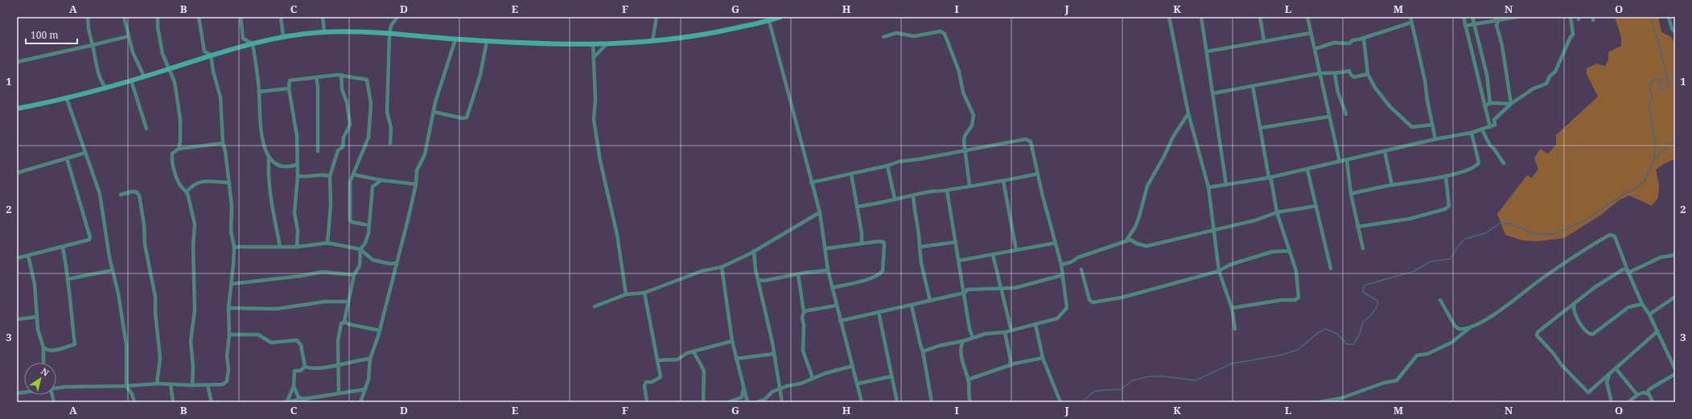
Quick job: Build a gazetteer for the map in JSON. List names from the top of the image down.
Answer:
{
  "scale_bar": "100 m",
  "north": "top right",
  "grid": {
    "columns": [
      "A",
      "B",
      "C",
      "D",
      "E",
      "F",
      "G",
      "H",
      "I",
      "J",
      "K",
      "L",
      "M",
      "N",
      "O"
    ],
    "rows": ["1", "2", "3"]
  }
}
